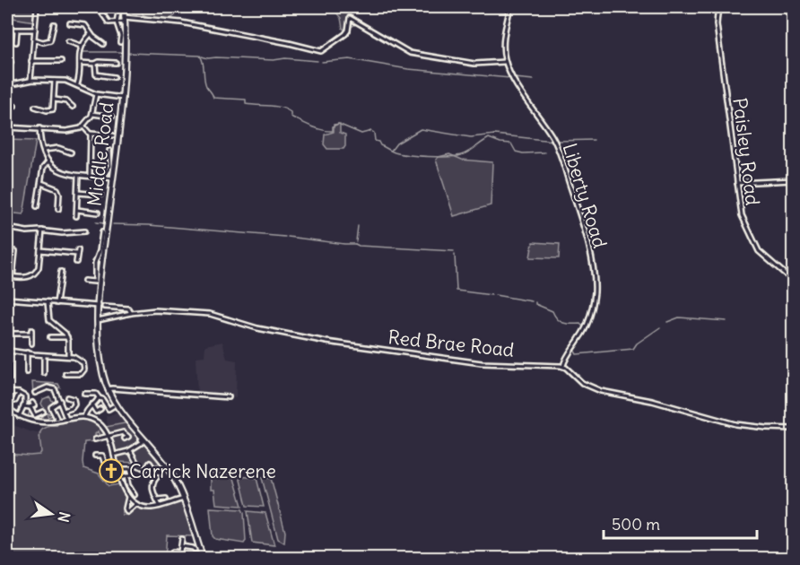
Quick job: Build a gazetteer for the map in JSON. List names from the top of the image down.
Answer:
{
  "streets": {
    "main road": ["Middle Road"],
    "street": ["Paisley Road", "Liberty Road", "Red Brae Road"]
  },
  "crossings": [
    ["Middle Road", "Red Brae Road"],
    ["Liberty Road", "Red Brae Road"]
  ],
  "places": {
    "church": ["Carrick Nazerene"]
  },
  "scale_bar": "500 m",
  "north": "right"
}
